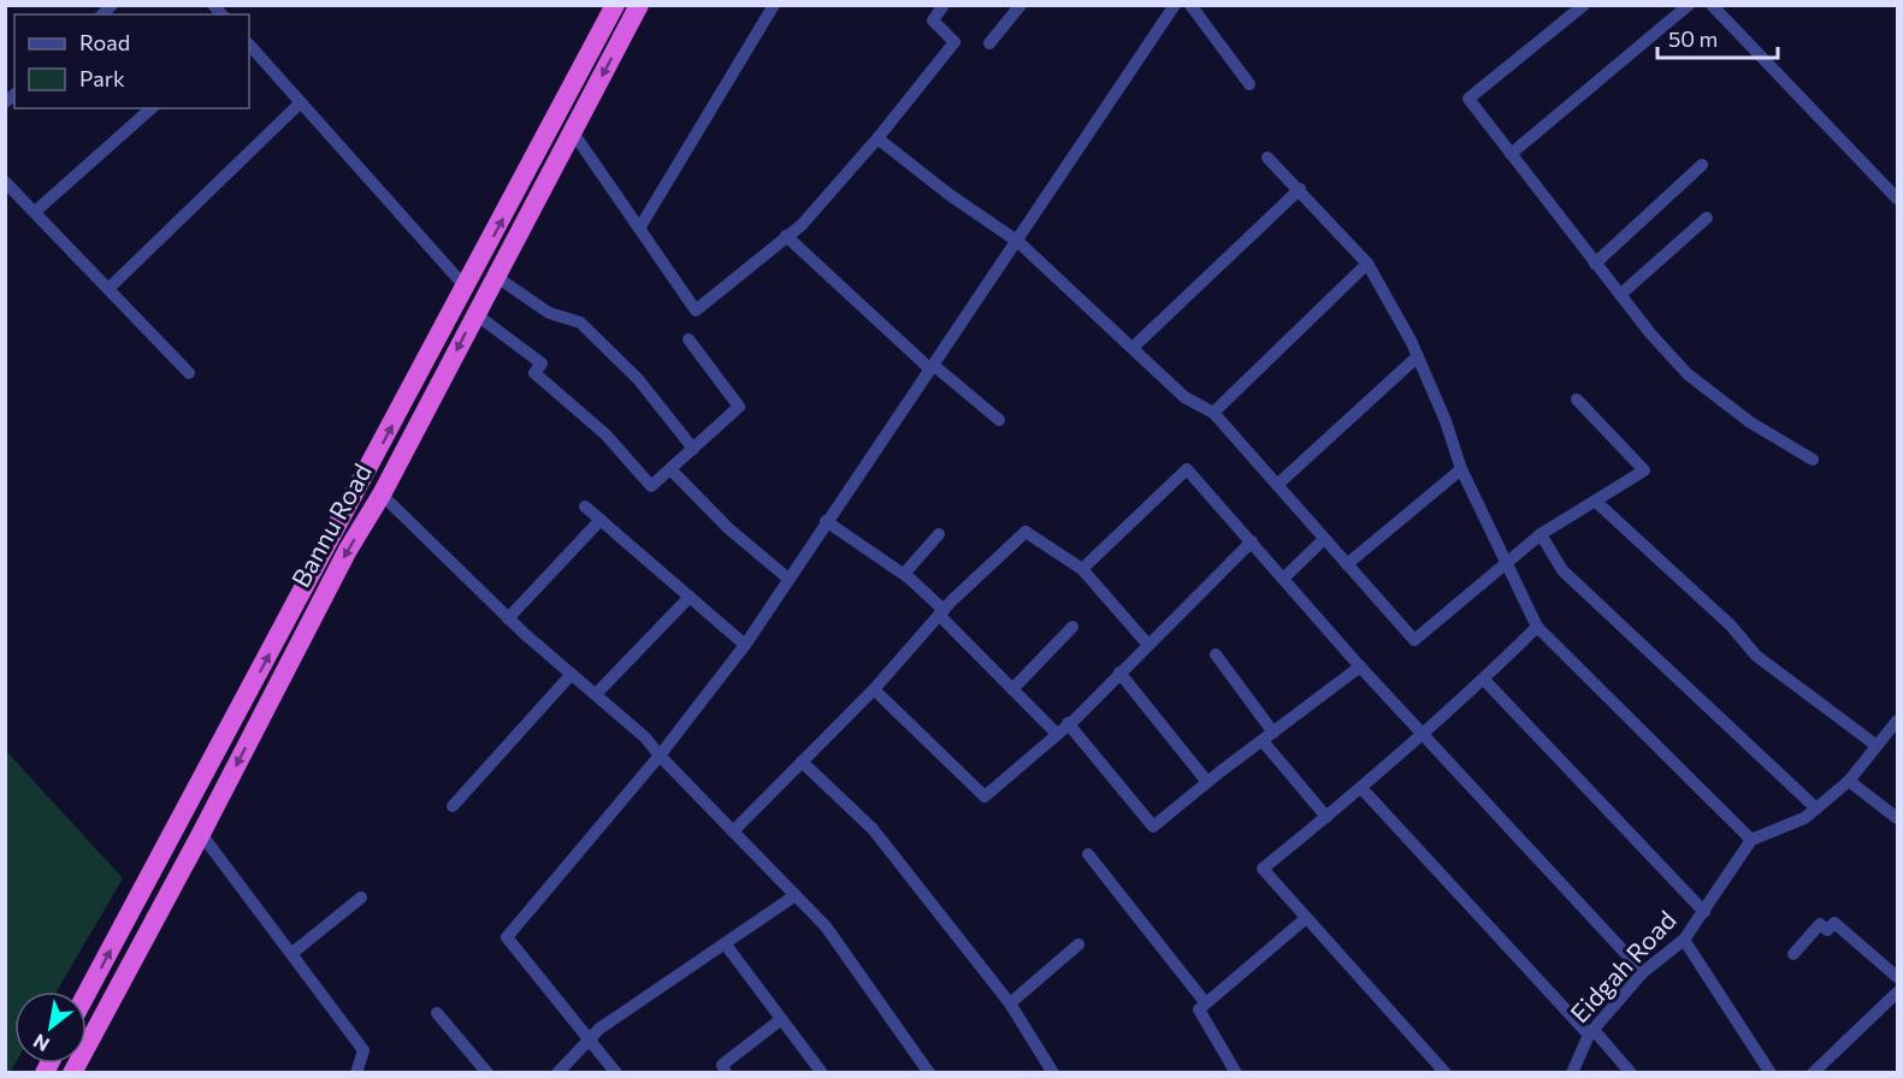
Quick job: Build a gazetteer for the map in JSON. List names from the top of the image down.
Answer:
{
  "streets": {
    "highway": ["Bannu Road"],
    "street": ["Eidgah Road"]
  },
  "legend": ["Road", "Park"],
  "scale_bar": "50 m",
  "north": "bottom left"
}
